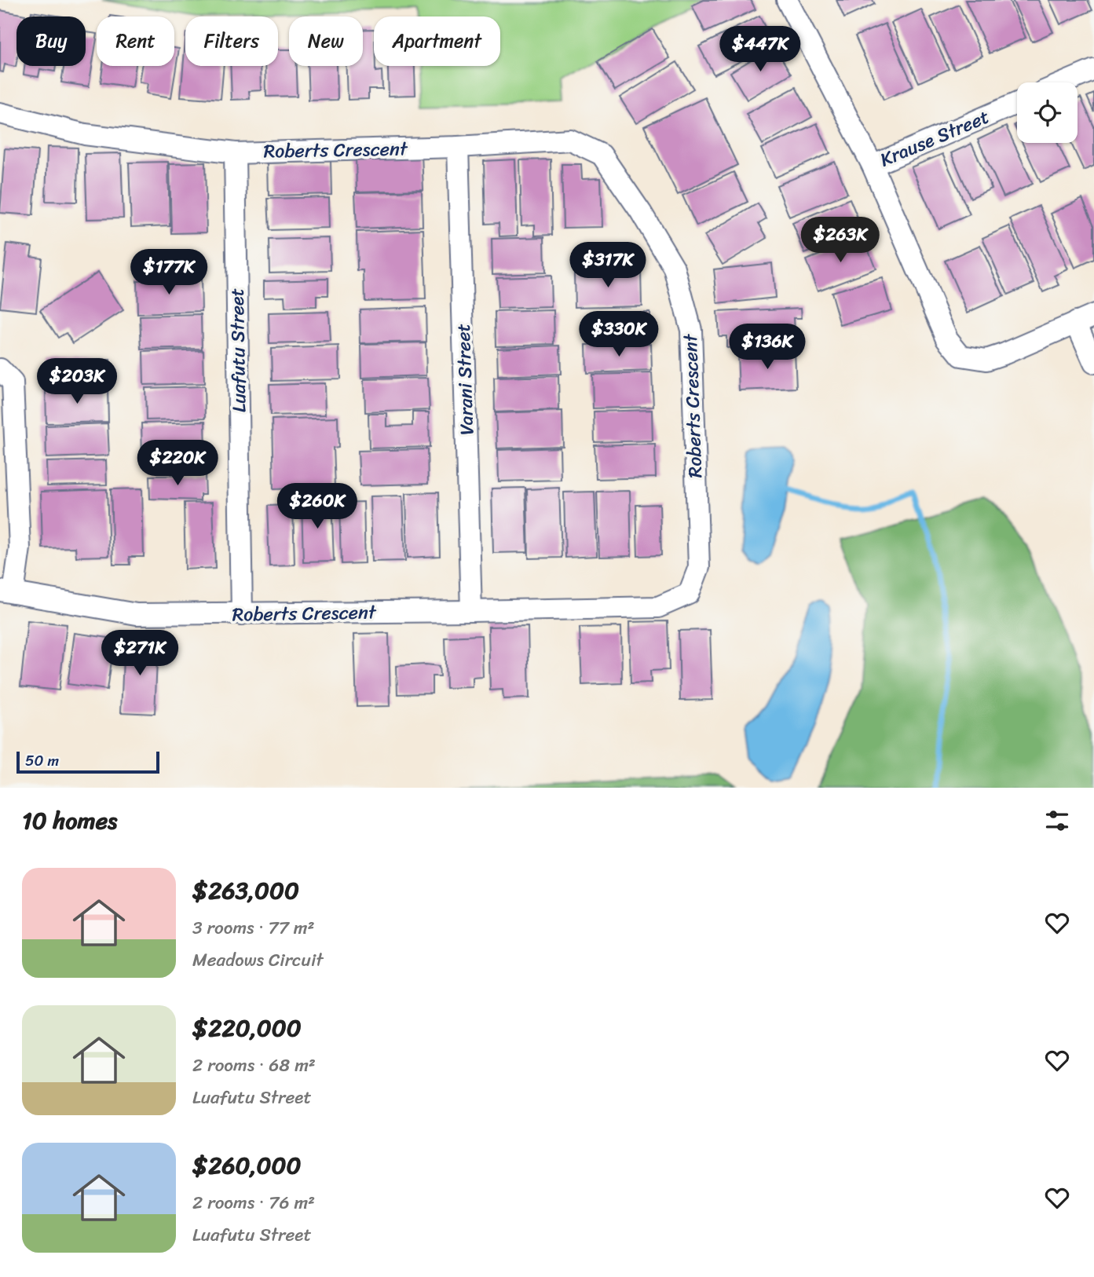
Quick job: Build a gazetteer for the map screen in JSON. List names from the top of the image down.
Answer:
{
  "streets": {
    "street": [
      "Krause Street",
      "Roberts Crescent",
      "Luafutu Street",
      "Varani Street"
    ]
  },
  "crossings": [
    ["Roberts Crescent", "Luafutu Street"],
    ["Roberts Crescent", "Varani Street"]
  ],
  "scale_bar": "50 m",
  "page": {
    "chip": [
      "Buy",
      "Rent",
      "Filters",
      "New",
      "Apartment"
    ],
    "price": [
      "$447K",
      "$263K",
      "$317K",
      "$177K",
      "$330K",
      "$136K",
      "$203K",
      "$220K",
      "$260K",
      "$271K"
    ],
    "scale": "50 m",
    "heading": "10 homes",
    "list": [
      {
        "name": "$263,000",
        "note": "3 rooms · 77 m² · Meadows Circuit"
      },
      {
        "name": "$220,000",
        "note": "2 rooms · 68 m² · Luafutu Street"
      },
      {
        "name": "$260,000",
        "note": "2 rooms · 76 m² · Luafutu Street"
      }
    ]
  }
}
